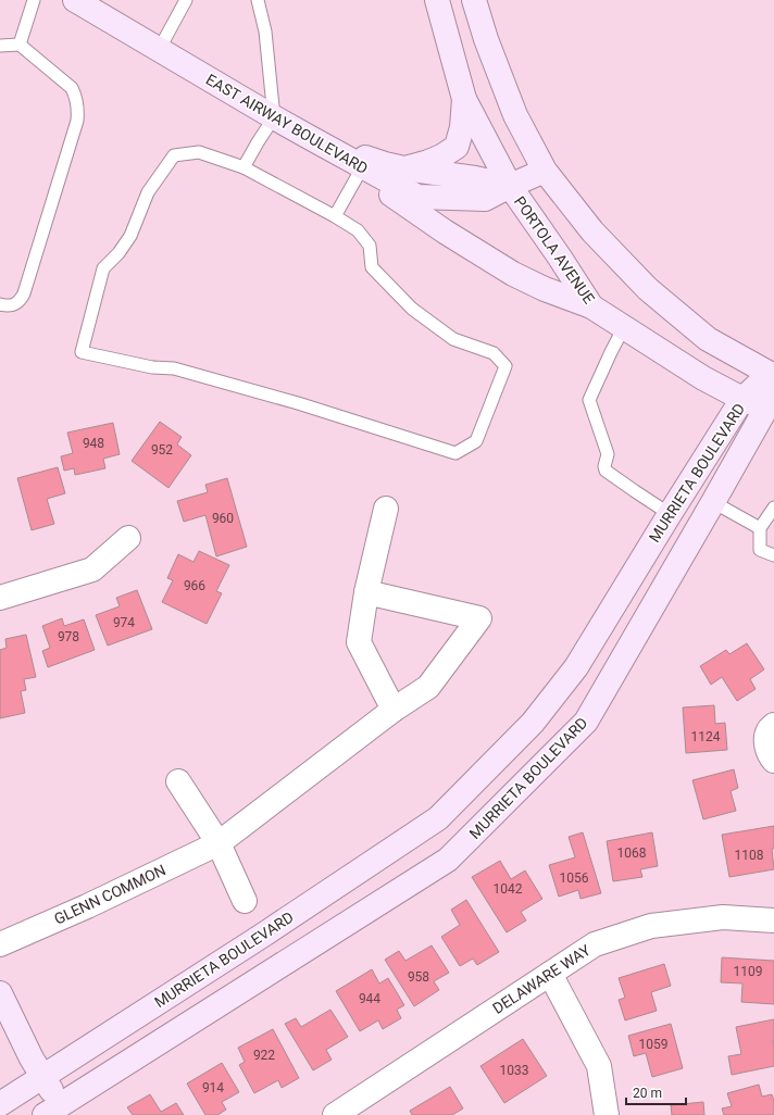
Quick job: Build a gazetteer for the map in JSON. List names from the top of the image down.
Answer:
{
  "streets": {
    "main road": ["EAST AIRWAY BOULEVARD", "PORTOLA AVENUE", "MURRIETA BOULEVARD"],
    "street": ["GLENN COMMON", "DELAWARE WAY"]
  },
  "crossings": [
    ["EAST AIRWAY BOULEVARD", "PORTOLA AVENUE"],
    ["PORTOLA AVENUE", "MURRIETA BOULEVARD"]
  ],
  "house_numbers": [
    "948",
    "952",
    "960",
    "966",
    "974",
    "978",
    "1124",
    "1068",
    "1108",
    "1056",
    "1042",
    "1109",
    "958",
    "944",
    "1059",
    "922",
    "1033",
    "914"
  ],
  "scale_bar": "20 m"
}
